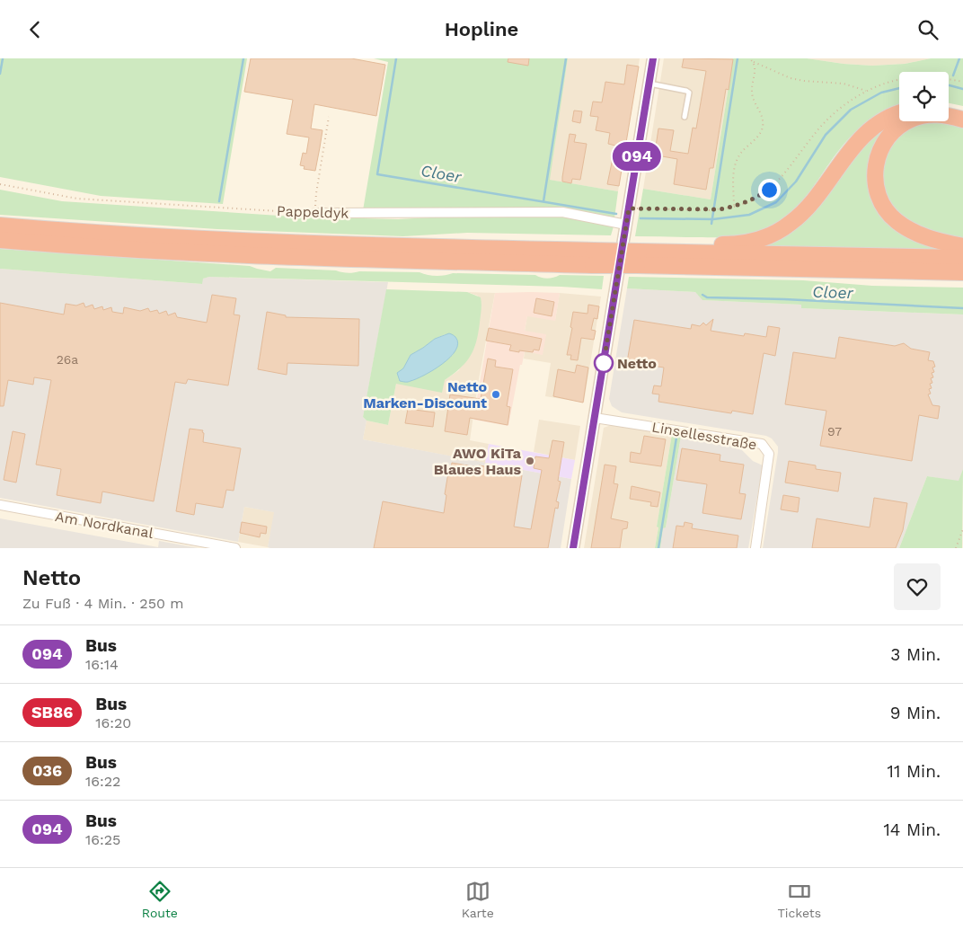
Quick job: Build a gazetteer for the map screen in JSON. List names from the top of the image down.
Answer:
{
  "streets": {
    "street": ["Pappeldyk", "Linsellesstraße", "Am Nordkanal"]
  },
  "water": ["Cloer"],
  "places": ["Netto", "Netto Marken-Discount", "AWO KiTa Blaues Haus"],
  "lines": ["bus line 094"],
  "house_numbers": ["26a", "97"],
  "page": {
    "header": "Hopline",
    "on_map": "094",
    "heading": ["Netto", "Zu Fuß · 4 Min. · 250 m"],
    "list": [
      {
        "mark": "094",
        "name": "Bus",
        "note": "16:14",
        "value": "3 Min."
      },
      {
        "mark": "SB86",
        "name": "Bus",
        "note": "16:20",
        "value": "9 Min."
      },
      {
        "mark": "036",
        "name": "Bus",
        "note": "16:22",
        "value": "11 Min."
      },
      {
        "mark": "094",
        "name": "Bus",
        "note": "16:25",
        "value": "14 Min."
      }
    ],
    "tabs": ["Route", "Karte", "Tickets"]
  }
}
